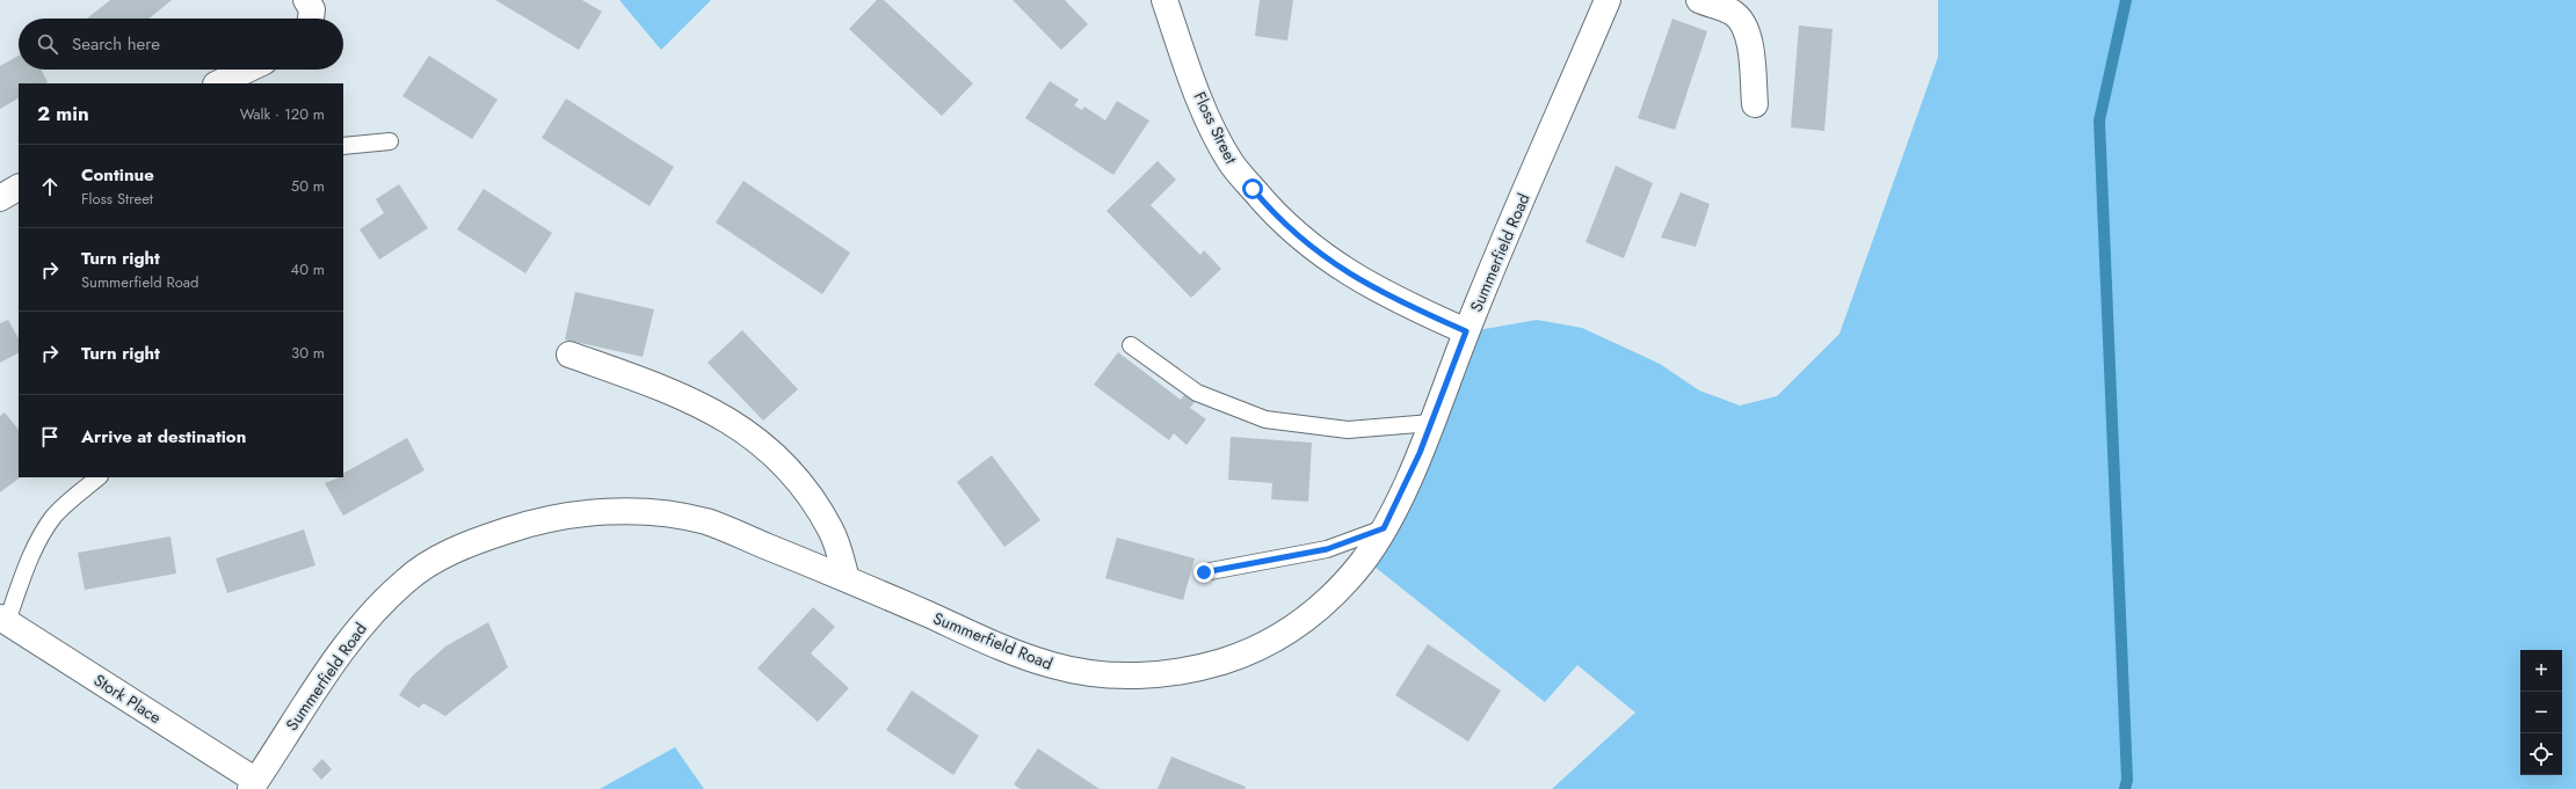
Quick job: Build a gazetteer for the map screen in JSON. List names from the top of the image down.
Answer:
{
  "streets": {
    "street": ["Floss Street", "Summerfield Road", "Stork Place"]
  },
  "crossings": [
    ["Floss Street", "Summerfield Road"],
    ["Summerfield Road", "Stork Place"]
  ],
  "page": {
    "search": "Search here",
    "heading": ["2 min", "Walk · 120 m"],
    "list": [
      ["Continue", "Floss Street", "50 m"],
      ["Turn right", "Summerfield Road", "40 m"],
      ["Turn right", "30 m"],
      "Arrive at destination"
    ],
    "map_buttons": ["+", "−"]
  }
}
